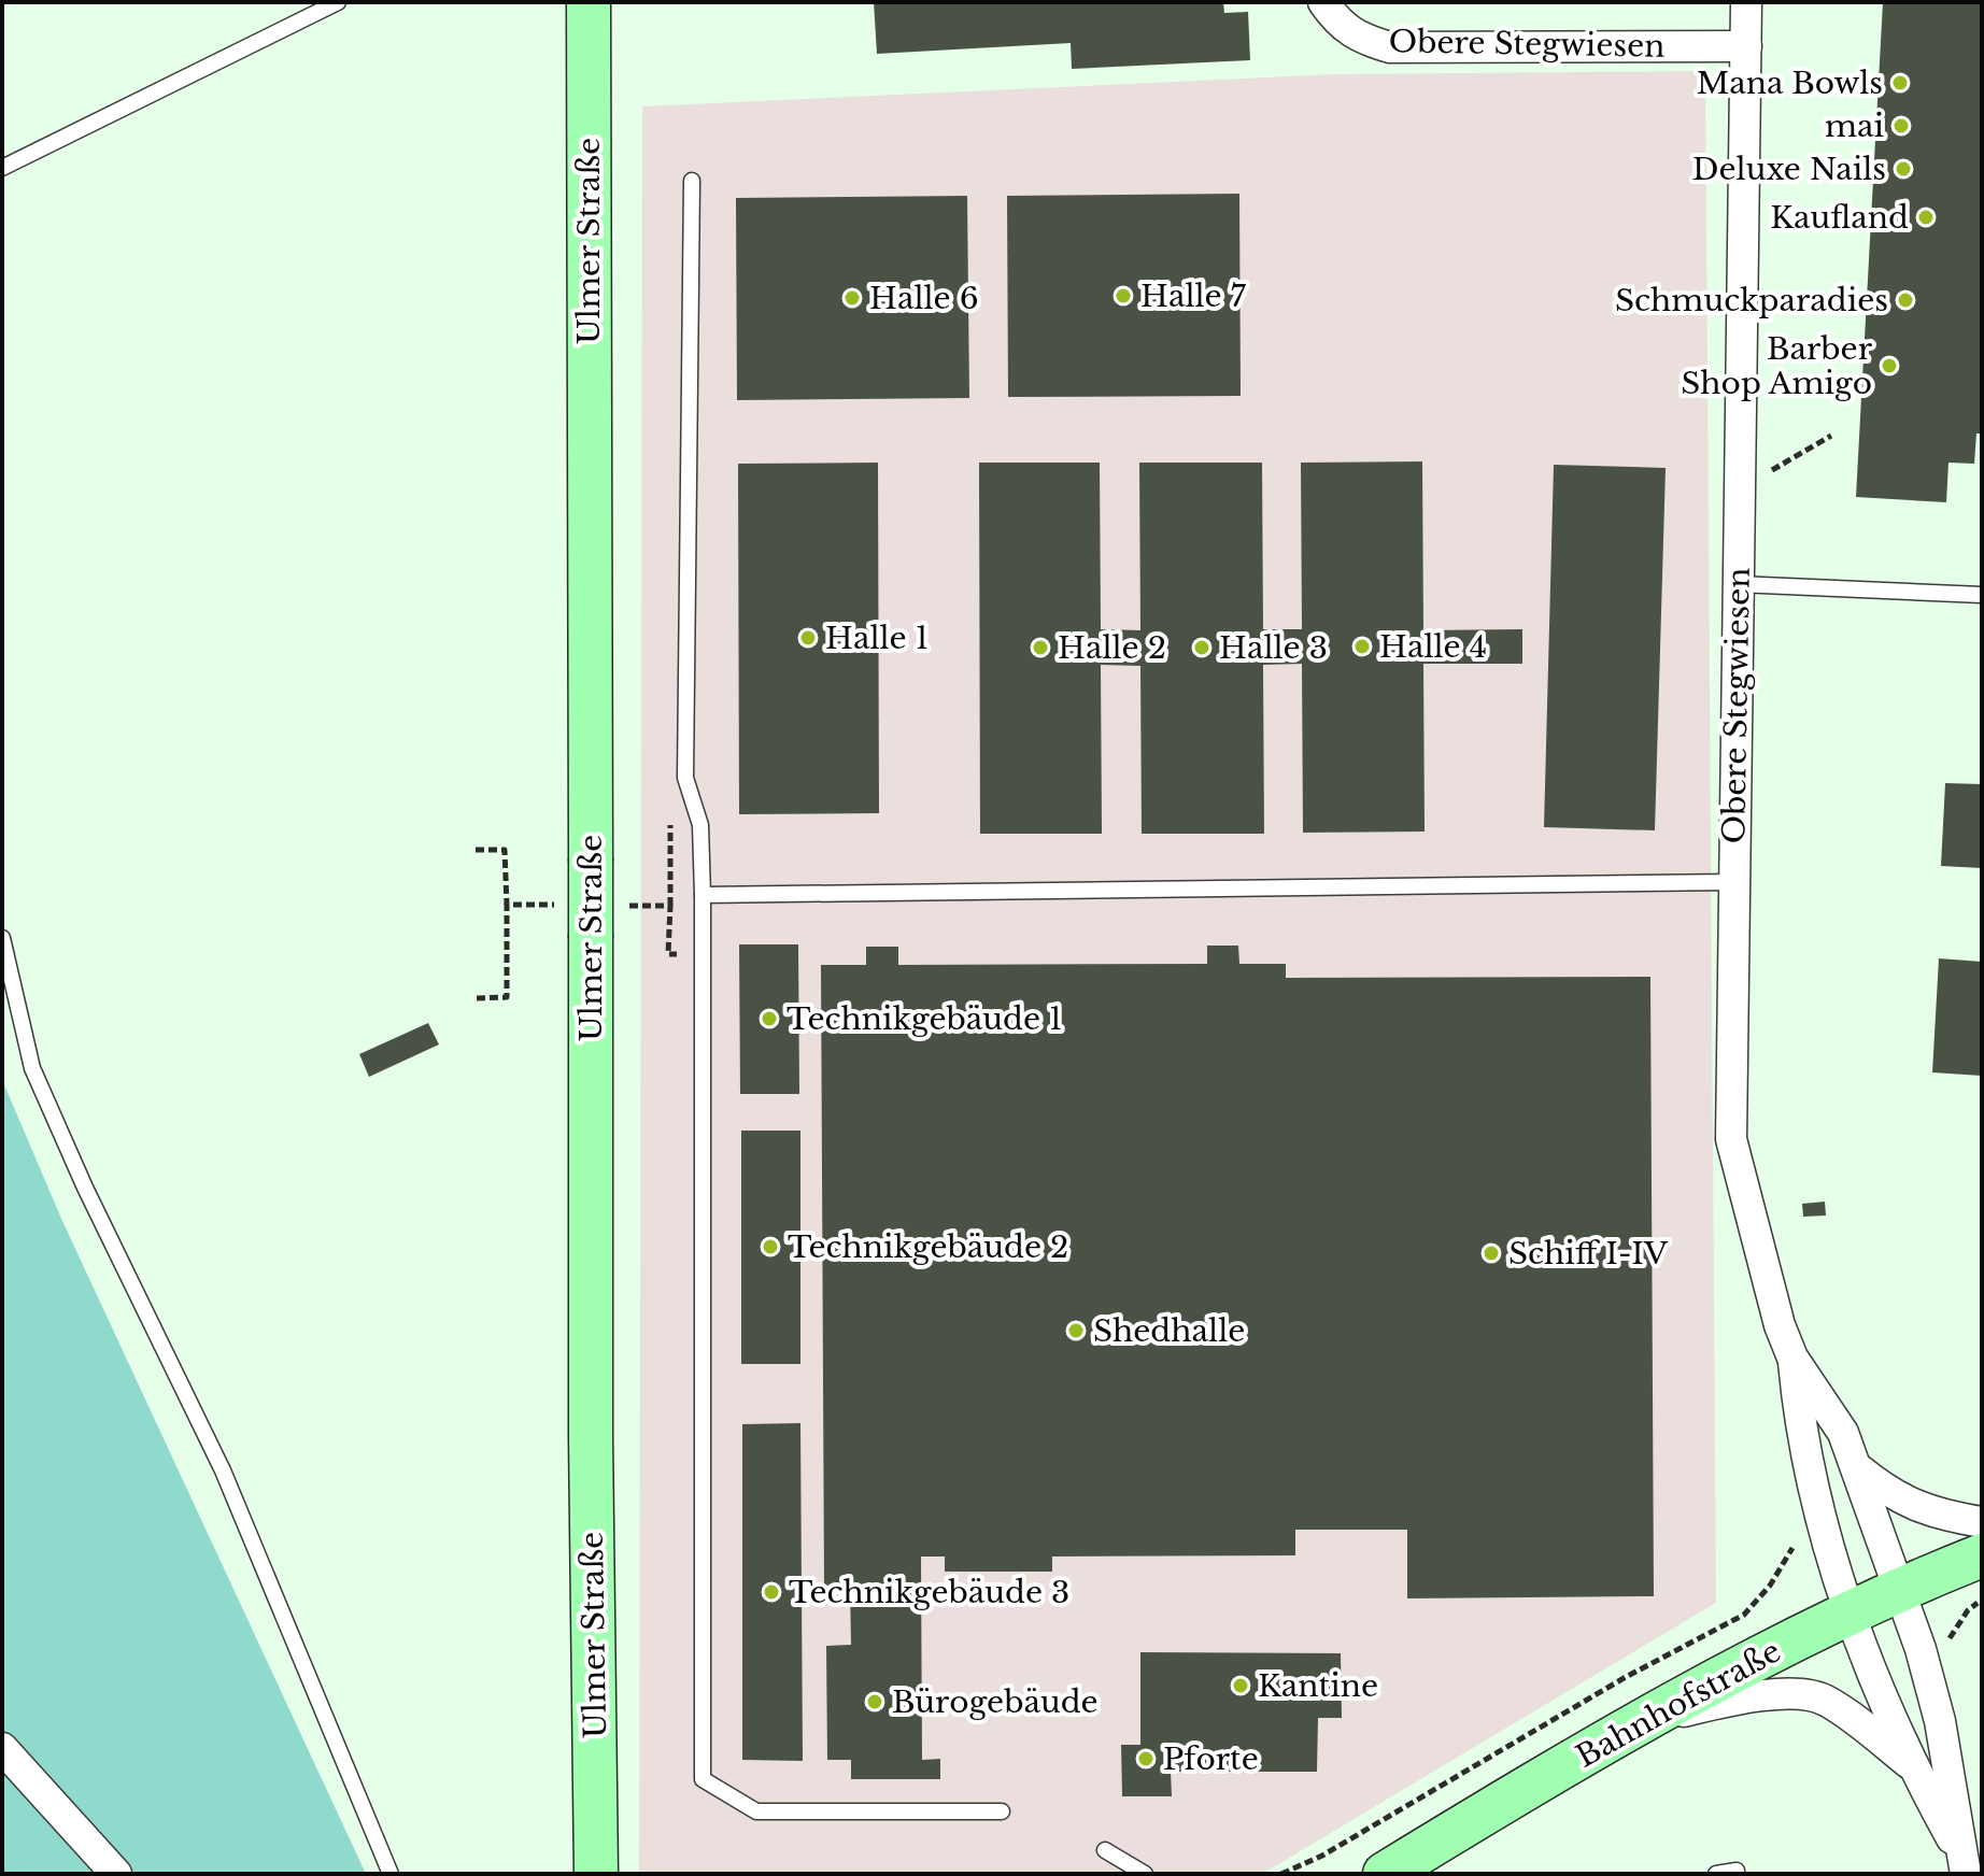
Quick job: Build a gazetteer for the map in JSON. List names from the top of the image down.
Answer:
{
  "streets": {
    "main road": ["Ulmer Straße", "Bahnhofstraße"],
    "street": ["Obere Stegwiesen"]
  },
  "crossings": [
    ["Obere Stegwiesen", "Bahnhofstraße"]
  ],
  "places": [
    "Mana Bowls",
    "mai",
    "Deluxe Nails",
    "Kaufland",
    "Halle 7",
    "Halle 6",
    "Schmuckparadies",
    "Barber Shop Amigo",
    "Halle 1",
    "Halle 4",
    "Halle 2",
    "Halle 3",
    "Technikgebäude 1",
    "Technikgebäude 2",
    "Schiff I-IV",
    "Shedhalle",
    "Technikgebäude 3",
    "Kantine",
    "Bürogebäude",
    "Pforte"
  ]
}
